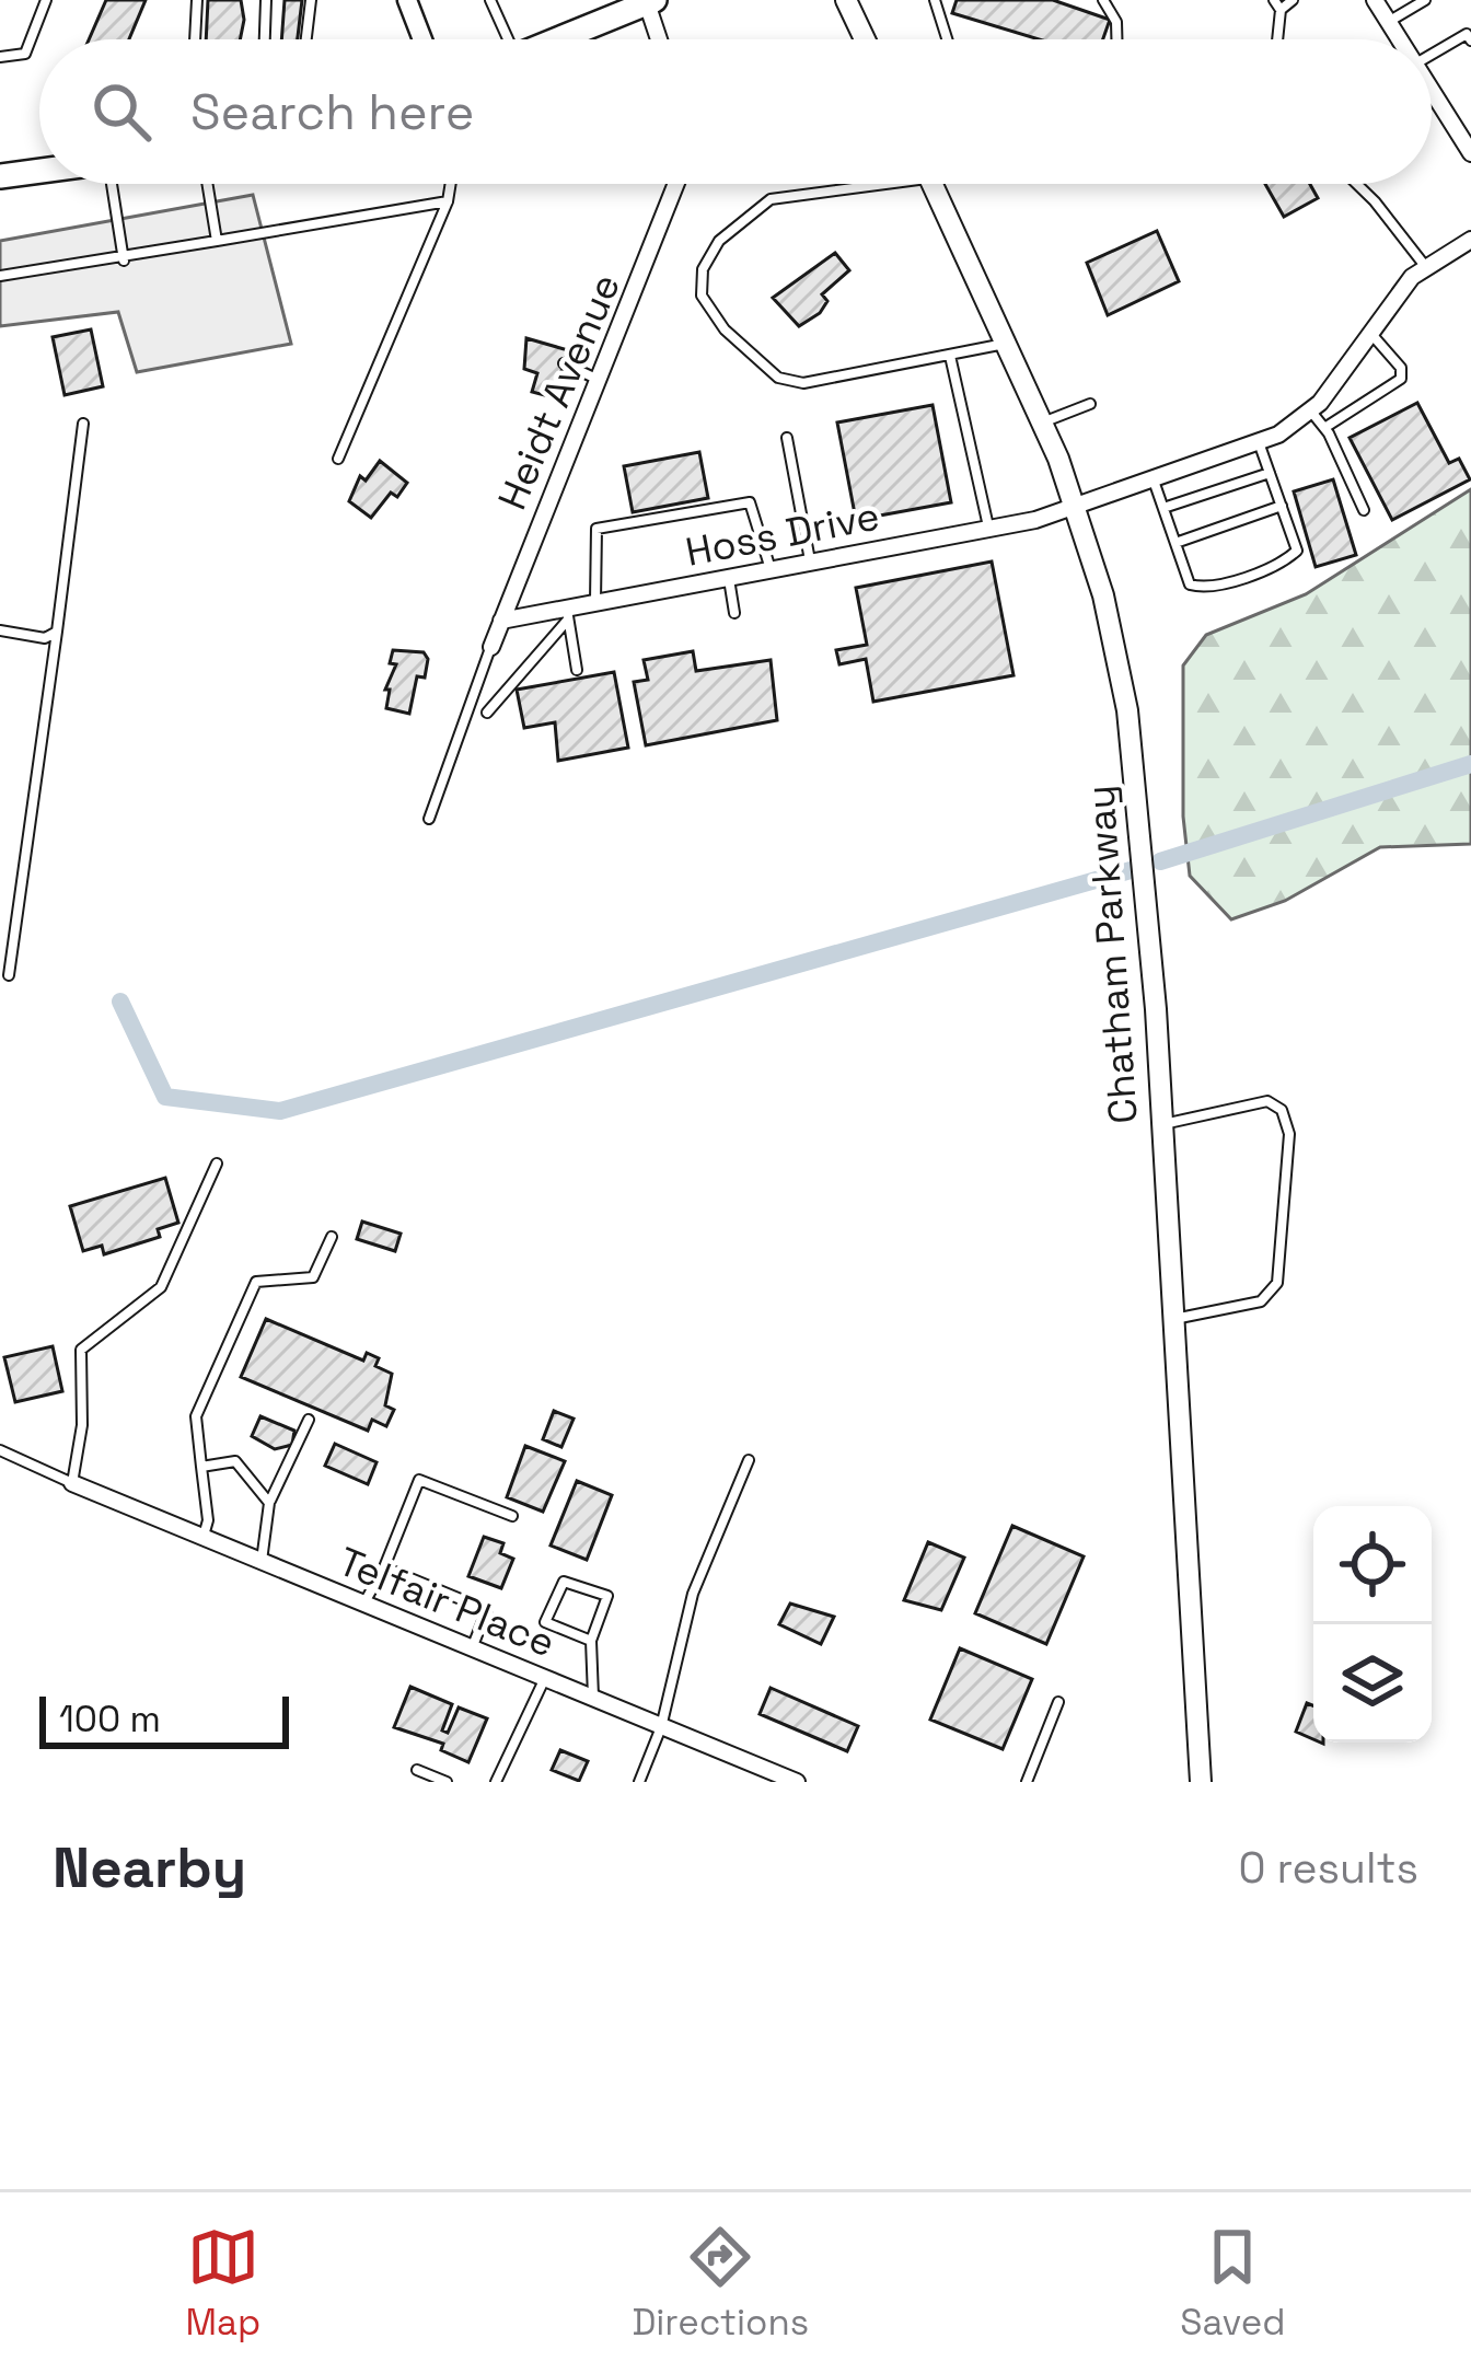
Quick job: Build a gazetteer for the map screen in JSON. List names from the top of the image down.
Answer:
{
  "streets": {
    "main road": ["Chatham Parkway"],
    "street": ["Heidt Avenue", "Hoss Drive", "Telfair Place"]
  },
  "crossings": [
    ["Heidt Avenue", "Hoss Drive"],
    ["Hoss Drive", "Chatham Parkway"]
  ],
  "scale_bar": "100 m",
  "page": {
    "search": "Search here",
    "scale": "100 m",
    "heading": ["Nearby", "0 results"],
    "nav": ["Map", "Directions", "Saved"]
  }
}
